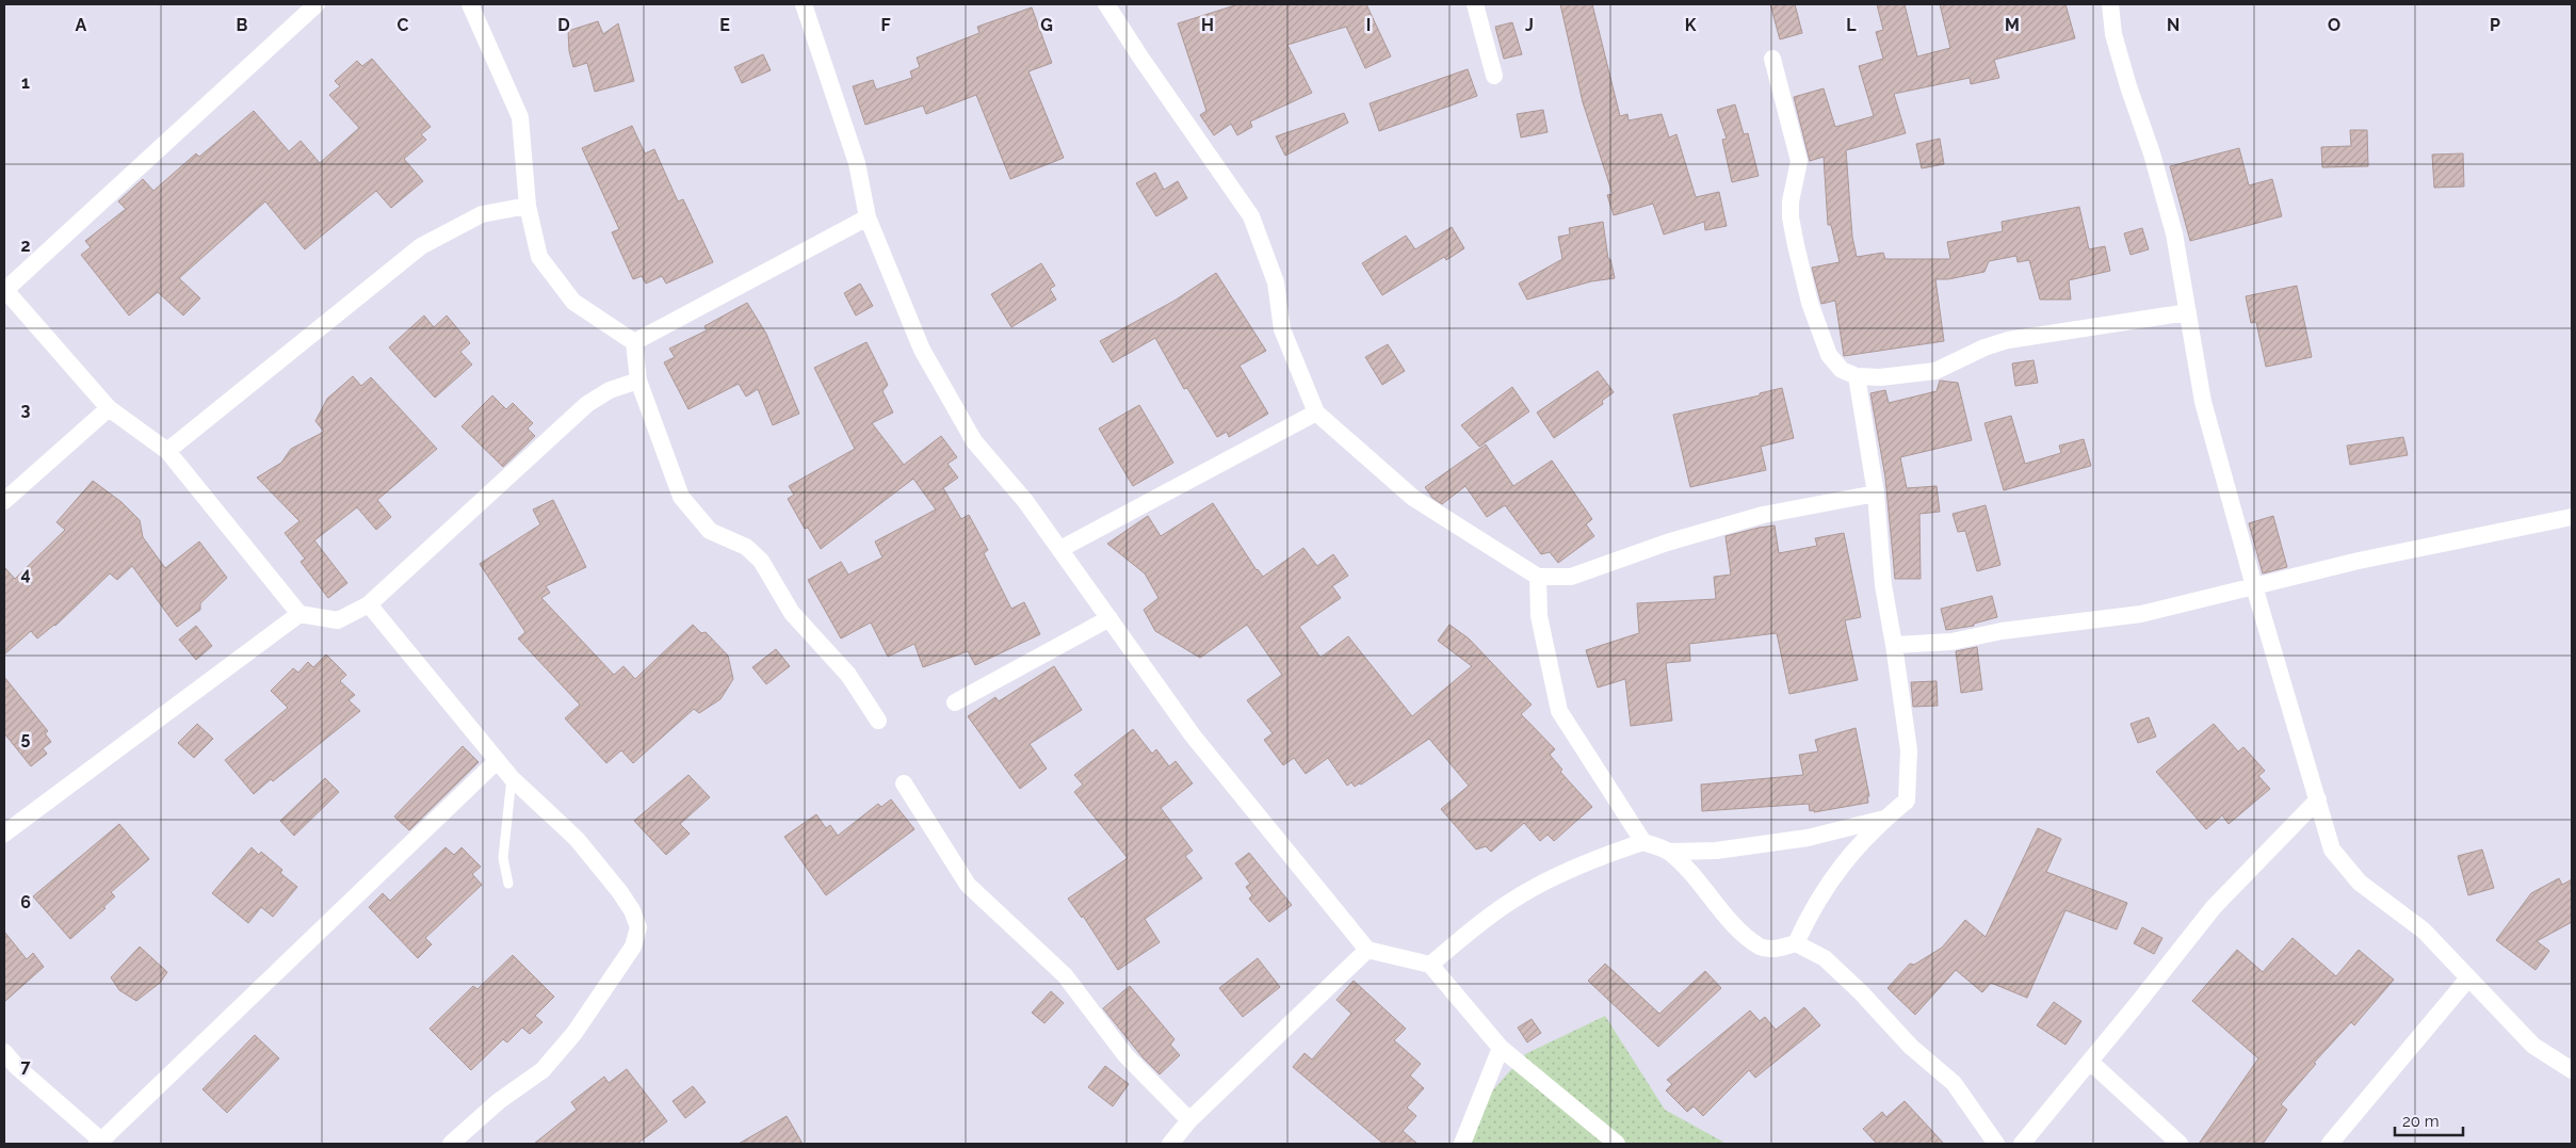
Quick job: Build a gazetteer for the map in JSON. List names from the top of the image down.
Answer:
{
  "scale_bar": "20 m",
  "grid": {
    "columns": [
      "A",
      "B",
      "C",
      "D",
      "E",
      "F",
      "G",
      "H",
      "I",
      "J",
      "K",
      "L",
      "M",
      "N",
      "O",
      "P"
    ],
    "rows": [
      "1",
      "2",
      "3",
      "4",
      "5",
      "6",
      "7"
    ]
  }
}
